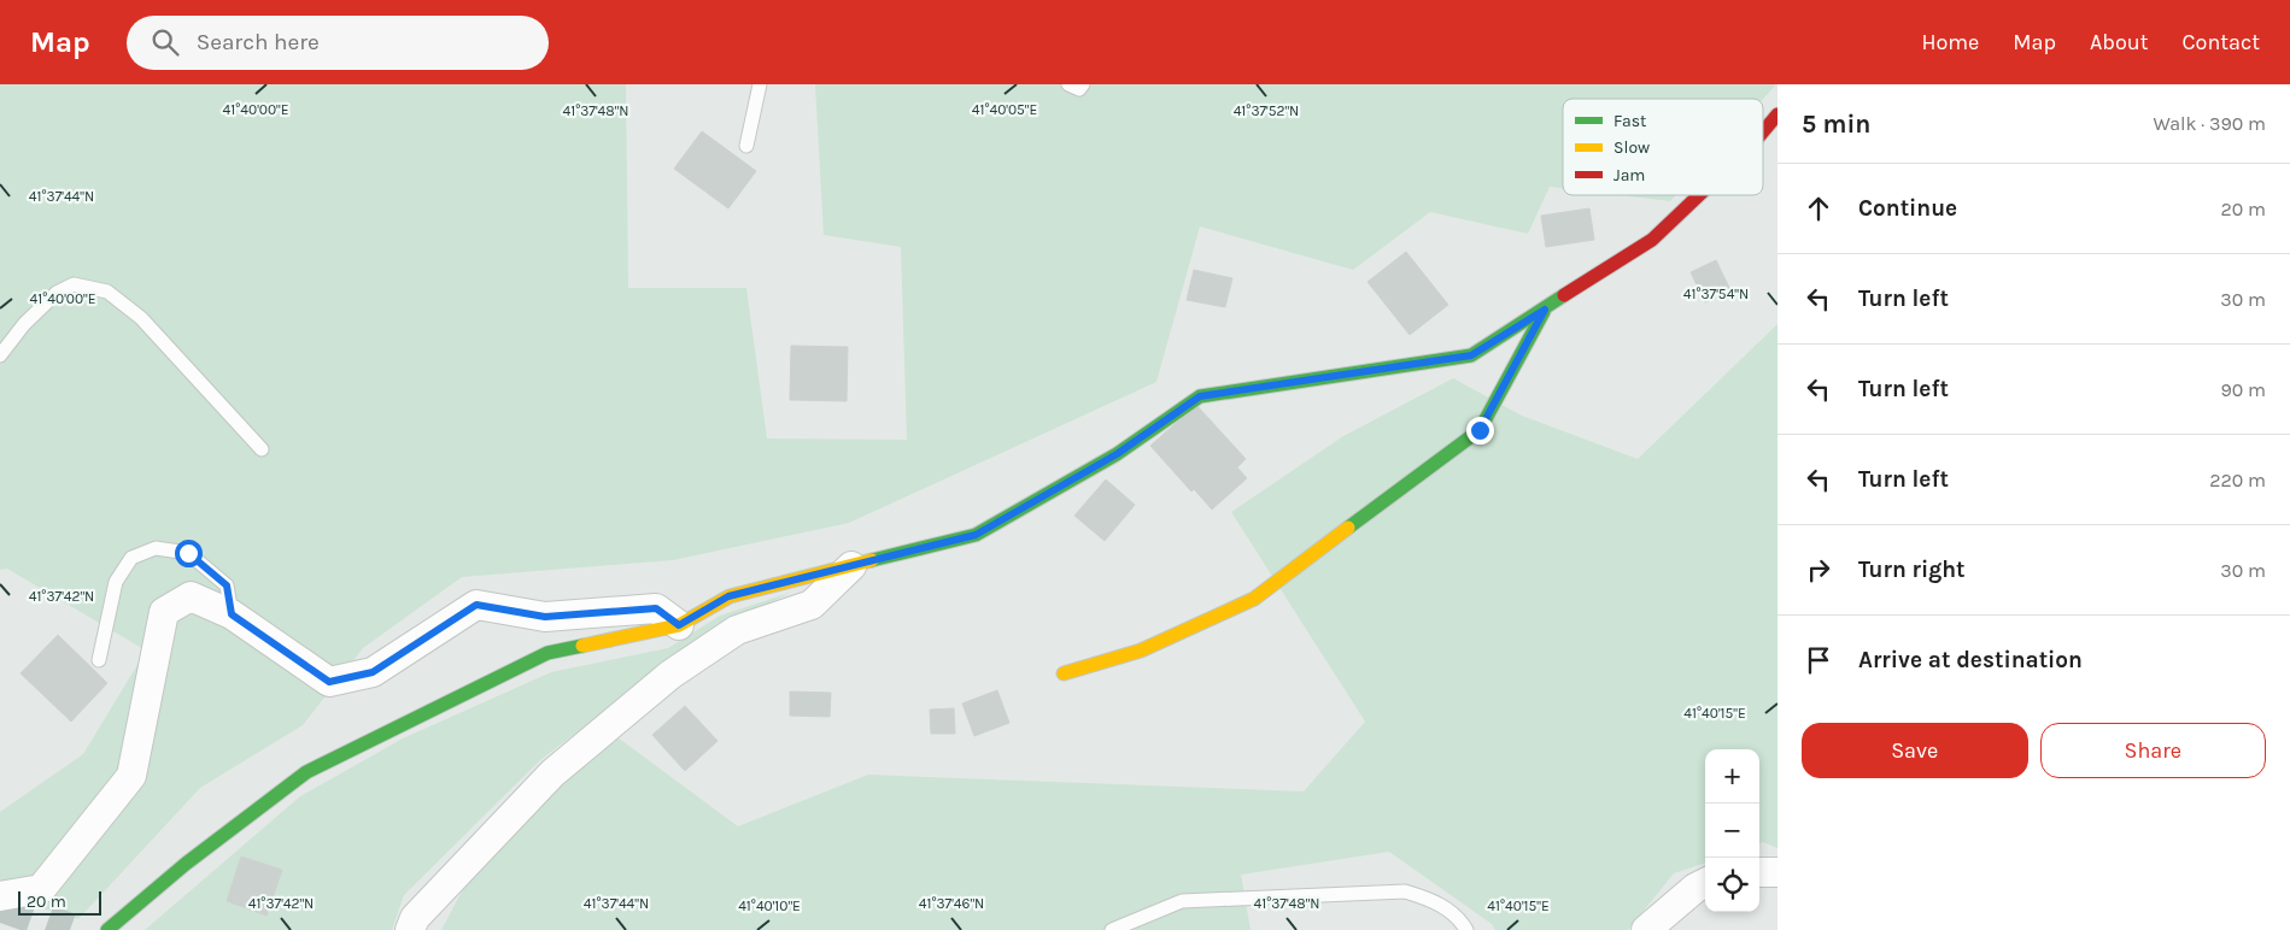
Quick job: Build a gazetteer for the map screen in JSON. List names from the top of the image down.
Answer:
{
  "legend": ["Fast", "Slow", "Jam"],
  "scale_bar": "20 m",
  "page": {
    "header": "Map",
    "search": "Search here",
    "nav": [
      "Home",
      "Map",
      "About",
      "Contact"
    ],
    "heading": ["5 min", "Walk · 390 m"],
    "list": [
      ["Continue", "20 m"],
      ["Turn left", "30 m"],
      ["Turn left", "90 m"],
      ["Turn left", "220 m"],
      ["Turn right", "30 m"],
      "Arrive at destination"
    ],
    "buttons": ["Save", "Share"],
    "map_buttons": ["+", "−"],
    "scale": "20 m"
  },
  "coordinates": [
    "41°40'05\"E",
    "41°40'00\"E",
    "41°37'48\"N",
    "41°37'52\"N",
    "41°37'44\"N",
    "41°37'54\"N",
    "41°37'42\"N",
    "41°40'15\"E",
    "41°37'46\"N",
    "41°40'10\"E"
  ]
}
